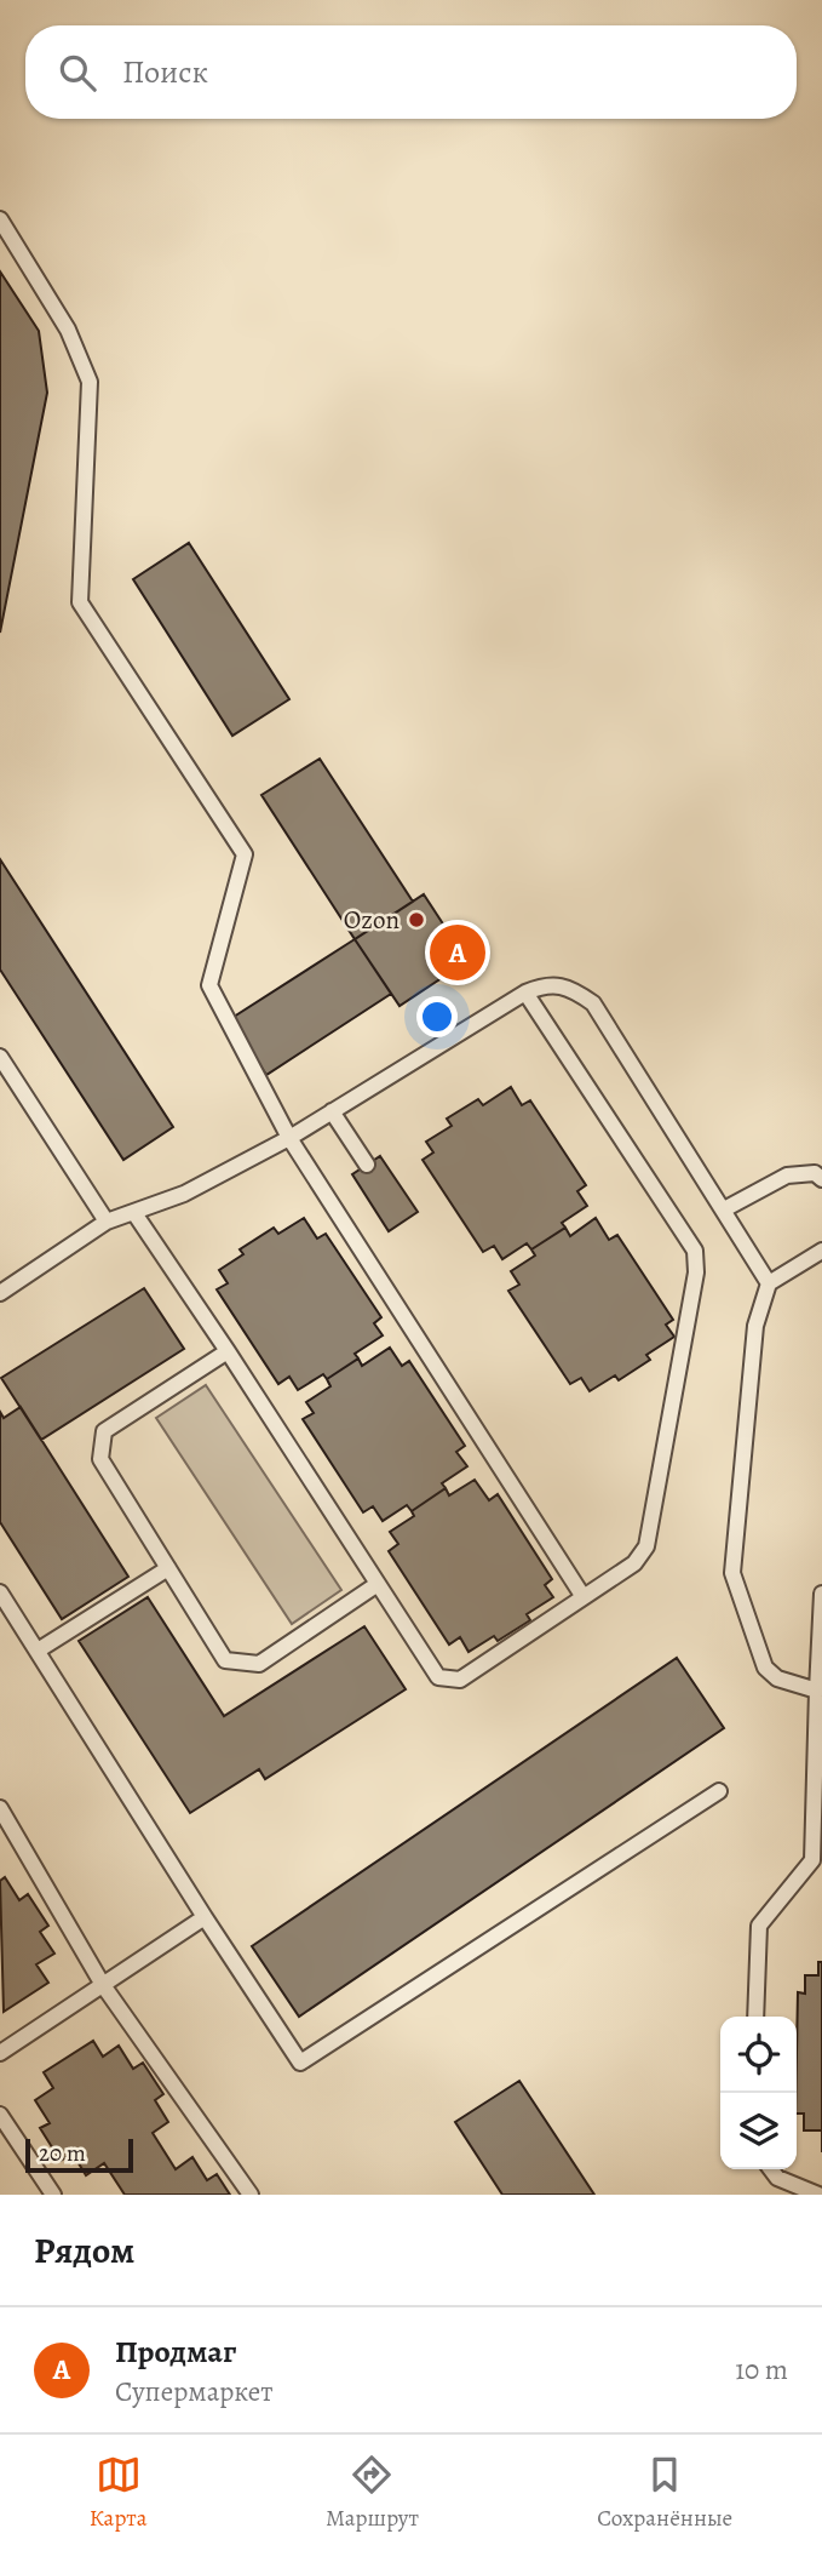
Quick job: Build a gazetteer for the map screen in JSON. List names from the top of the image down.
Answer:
{
  "places": ["Ozon"],
  "scale_bar": "20 m",
  "page": {
    "search": "Поиск",
    "pins": "A",
    "scale": "20 m",
    "heading": "Рядом",
    "list": [
      {
        "mark": "A",
        "name": "Продмаг",
        "note": "Супермаркет",
        "value": "10 m"
      }
    ],
    "nav": ["Карта", "Маршрут", "Сохранённые"]
  }
}
